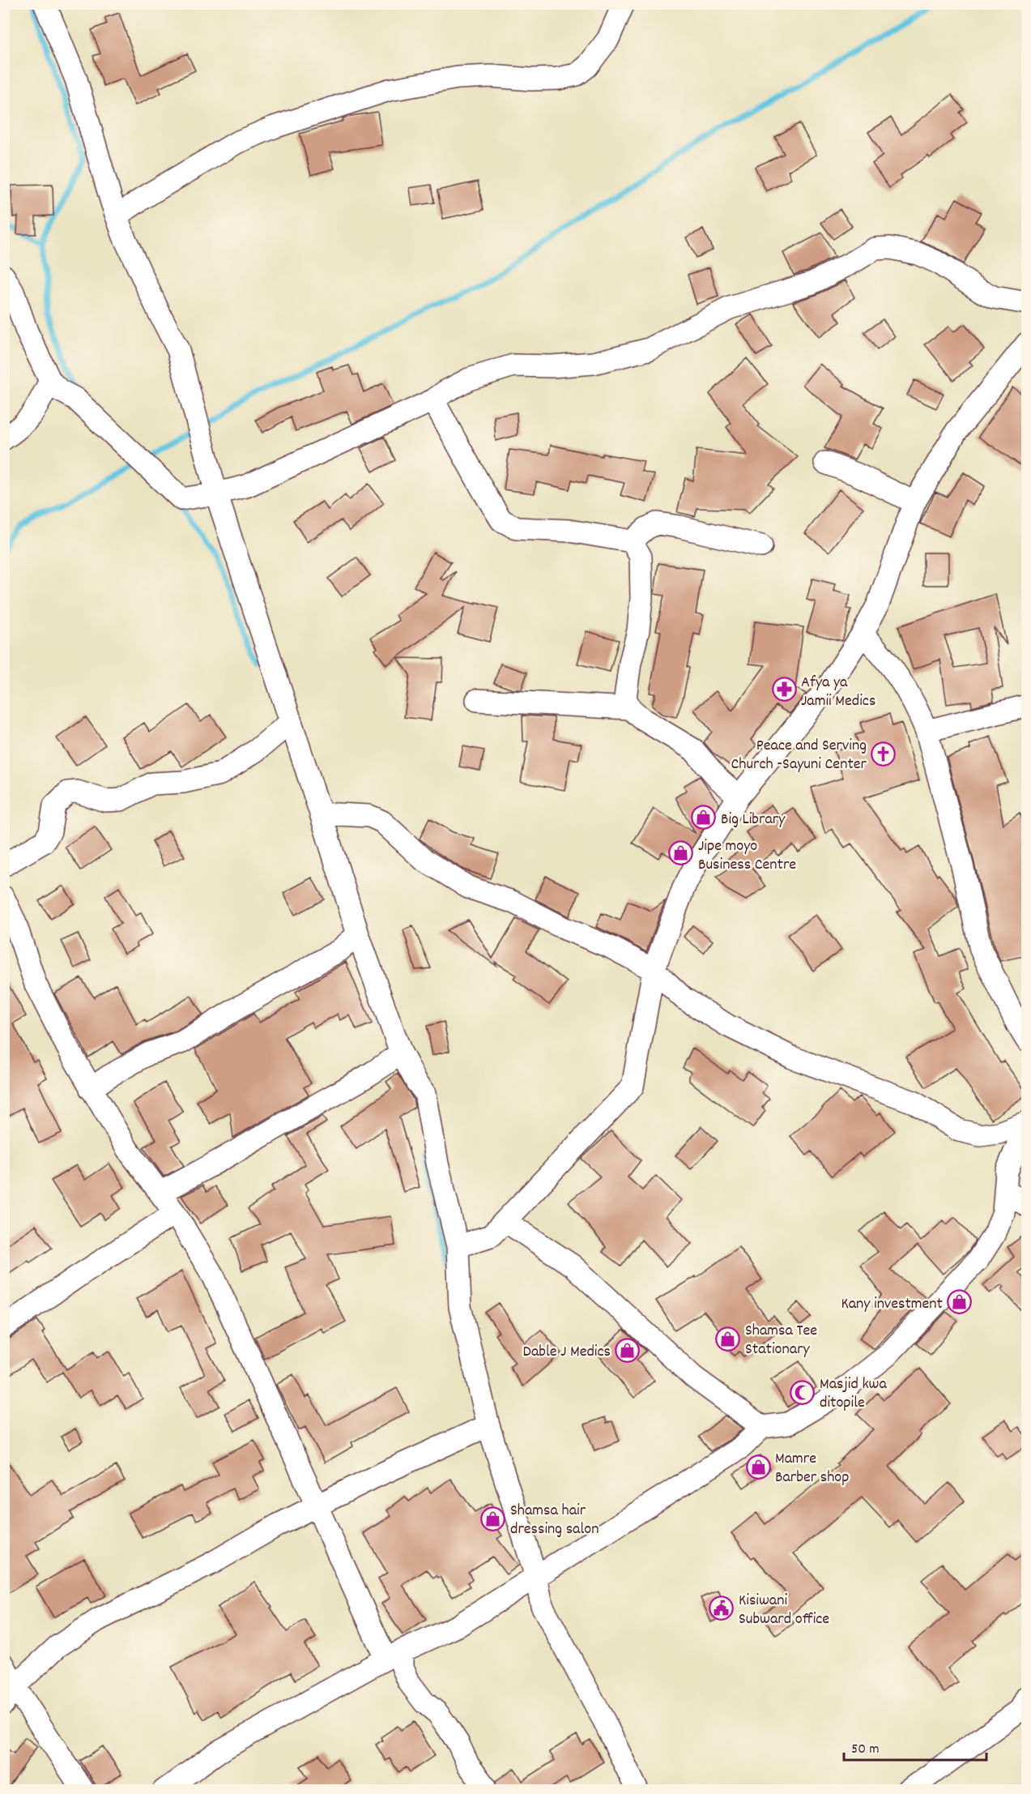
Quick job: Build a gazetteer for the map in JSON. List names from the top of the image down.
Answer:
{
  "places": {
    "pharmacy": ["Afya ya Jamii Medics"],
    "church": ["Peace and Serving Church -Sayuni Center"],
    "shop": [
      "Big Library",
      "Jipe moyo Business Centre",
      "Kany investment",
      "Shamsa Tee Stationary",
      "Dable J Medics",
      "Mamre Barber shop",
      "Shamsa hair dressing salon"
    ],
    "mosque": ["Masjid kwa ditopile"],
    "public building": ["Kisiwani Subward office"]
  },
  "scale_bar": "50 m"
}
